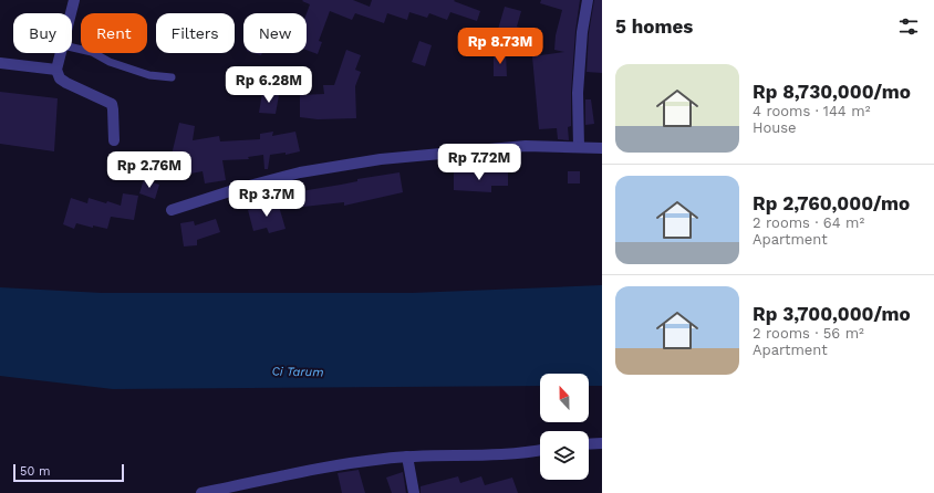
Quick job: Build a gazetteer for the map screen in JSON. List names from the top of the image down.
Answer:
{
  "water": ["Ci Tarum"],
  "scale_bar": "50 m",
  "north": "top",
  "page": {
    "heading": "5 homes",
    "chip": [
      "Buy",
      "Rent",
      "Filters",
      "New"
    ],
    "price": [
      "Rp 8.73M",
      "Rp 6.28M",
      "Rp 7.72M",
      "Rp 2.76M",
      "Rp 3.7M"
    ],
    "list": [
      {
        "name": "Rp 8,730,000/mo",
        "note": "4 rooms · 144 m² · House"
      },
      {
        "name": "Rp 2,760,000/mo",
        "note": "2 rooms · 64 m² · Apartment"
      },
      {
        "name": "Rp 3,700,000/mo",
        "note": "2 rooms · 56 m² · Apartment"
      }
    ],
    "scale": "50 m"
  }
}
